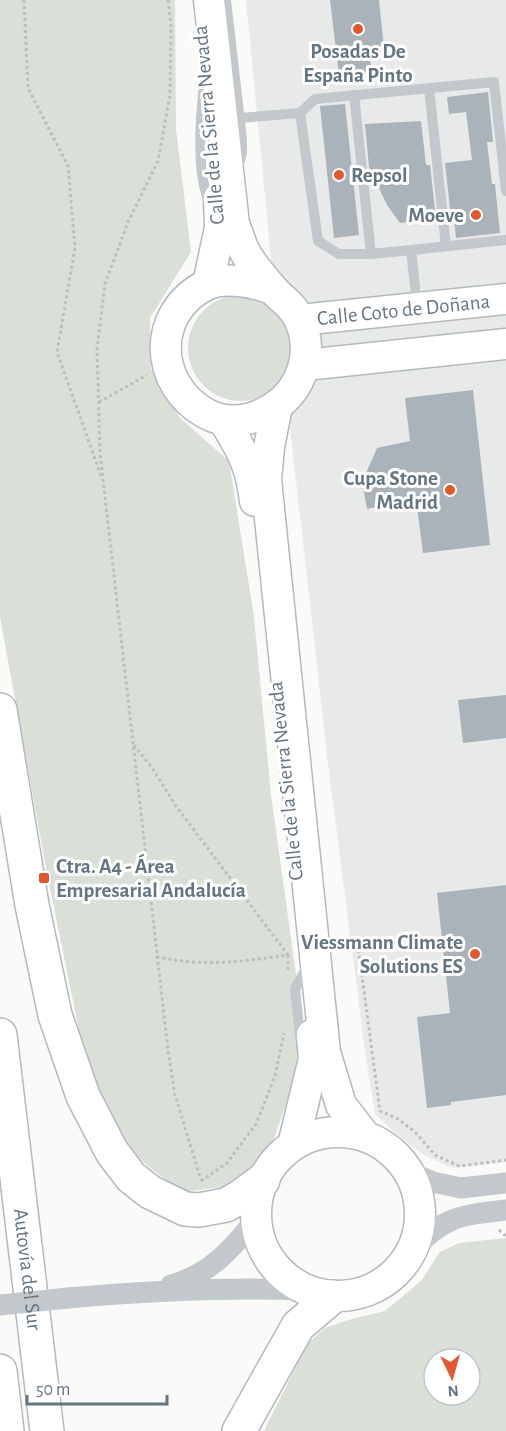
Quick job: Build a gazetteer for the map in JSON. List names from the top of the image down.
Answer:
{
  "streets": {
    "highway": ["Autovía del Sur"],
    "main road": ["Calle de la Sierra Nevada", "Calle Coto de Doñana"]
  },
  "crossings": [
    ["Calle de la Sierra Nevada", "Calle Coto de Doñana"]
  ],
  "places": {
    "other": [
      "Posadas De España Pinto",
      "Repsol",
      "Moeve",
      "Cupa Stone Madrid",
      "Viessmann Climate Solutions ES"
    ],
    "transit": ["Ctra. A4 - Área Empresarial Andalucía"]
  },
  "scale_bar": "50 m",
  "north": "bottom"
}
